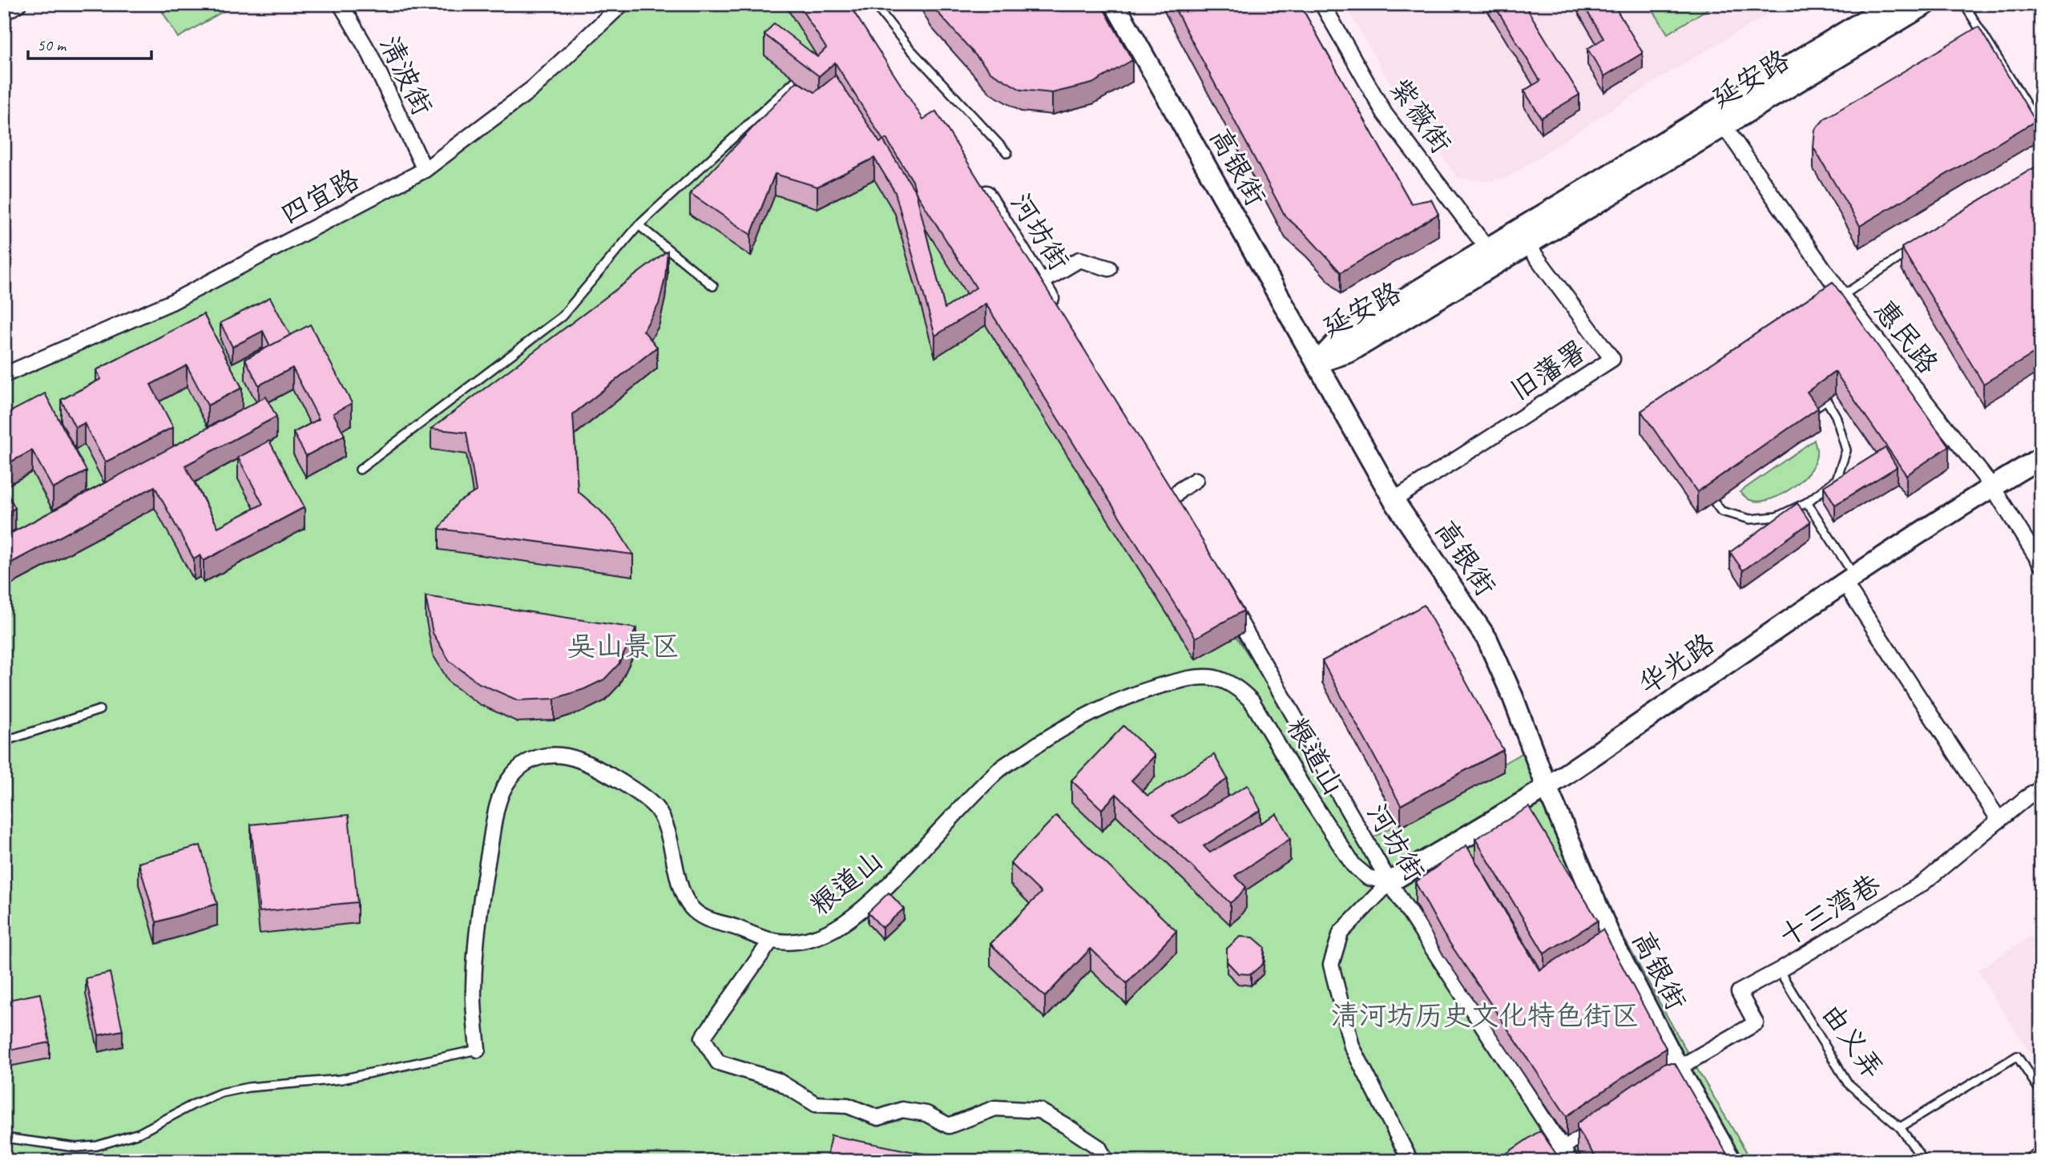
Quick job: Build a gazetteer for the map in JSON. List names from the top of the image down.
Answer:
{
  "streets": {
    "street": [
      "清波街",
      "延安路",
      "紫薇街",
      "高银街",
      "四宜路",
      "河坊街",
      "惠民路",
      "旧藩署",
      "华光路",
      "粮道山",
      "十三湾巷"
    ],
    "lane": ["由义弄"]
  },
  "crossings": [
    ["清波街", "四宜路"],
    ["延安路", "紫薇街"],
    ["延安路", "高银街"],
    ["延安路", "惠民路"],
    ["延安路", "旧藩署"],
    ["高银街", "旧藩署"],
    ["高银街", "华光路"],
    ["高银街", "十三湾巷"],
    ["河坊街", "华光路"],
    ["河坊街", "粮道山"],
    ["惠民路", "华光路"],
    ["华光路", "粮道山"],
    ["十三湾巷", "由义弄"]
  ],
  "parks": ["吴山景区", "清河坊历史文化特色街区"],
  "scale_bar": "50 m"
}
